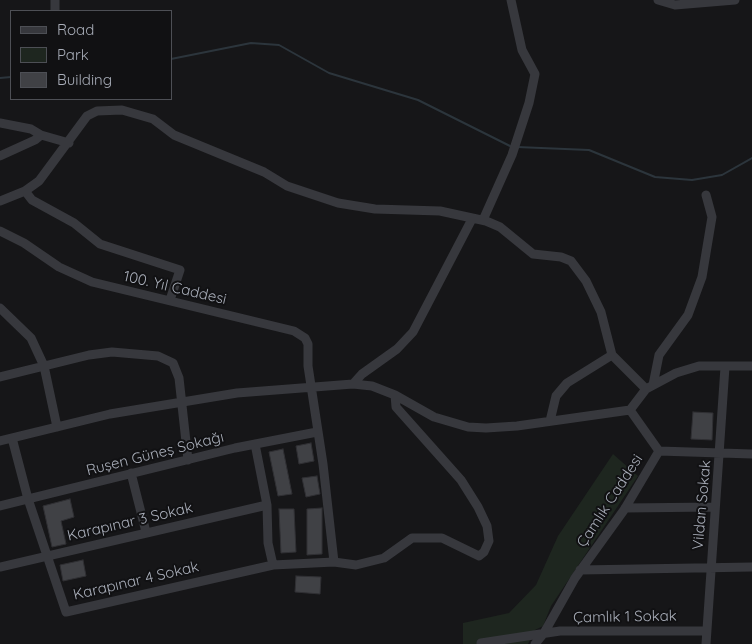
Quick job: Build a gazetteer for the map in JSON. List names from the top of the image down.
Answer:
{
  "streets": {
    "street": [
      "100. Yıl Caddesi",
      "Ruşen Güneş Sokağı",
      "Çamlık Caddesi",
      "Vildan Sokak",
      "Karapınar 3 Sokak",
      "Karapınar 4 Sokak",
      "Çamlık 1 Sokak"
    ]
  },
  "crossings": [
    ["100. Yıl Caddesi", "Ruşen Güneş Sokağı"],
    ["100. Yıl Caddesi", "Karapınar 4 Sokak"],
    ["Ruşen Güneş Sokağı", "Karapınar 4 Sokak"],
    ["Çamlık Caddesi", "Vildan Sokak"],
    ["Çamlık Caddesi", "Çamlık 1 Sokak"],
    ["Vildan Sokak", "Çamlık 1 Sokak"],
    ["Karapınar 3 Sokak", "Karapınar 4 Sokak"]
  ],
  "legend": ["Road", "Park", "Building"]
}
